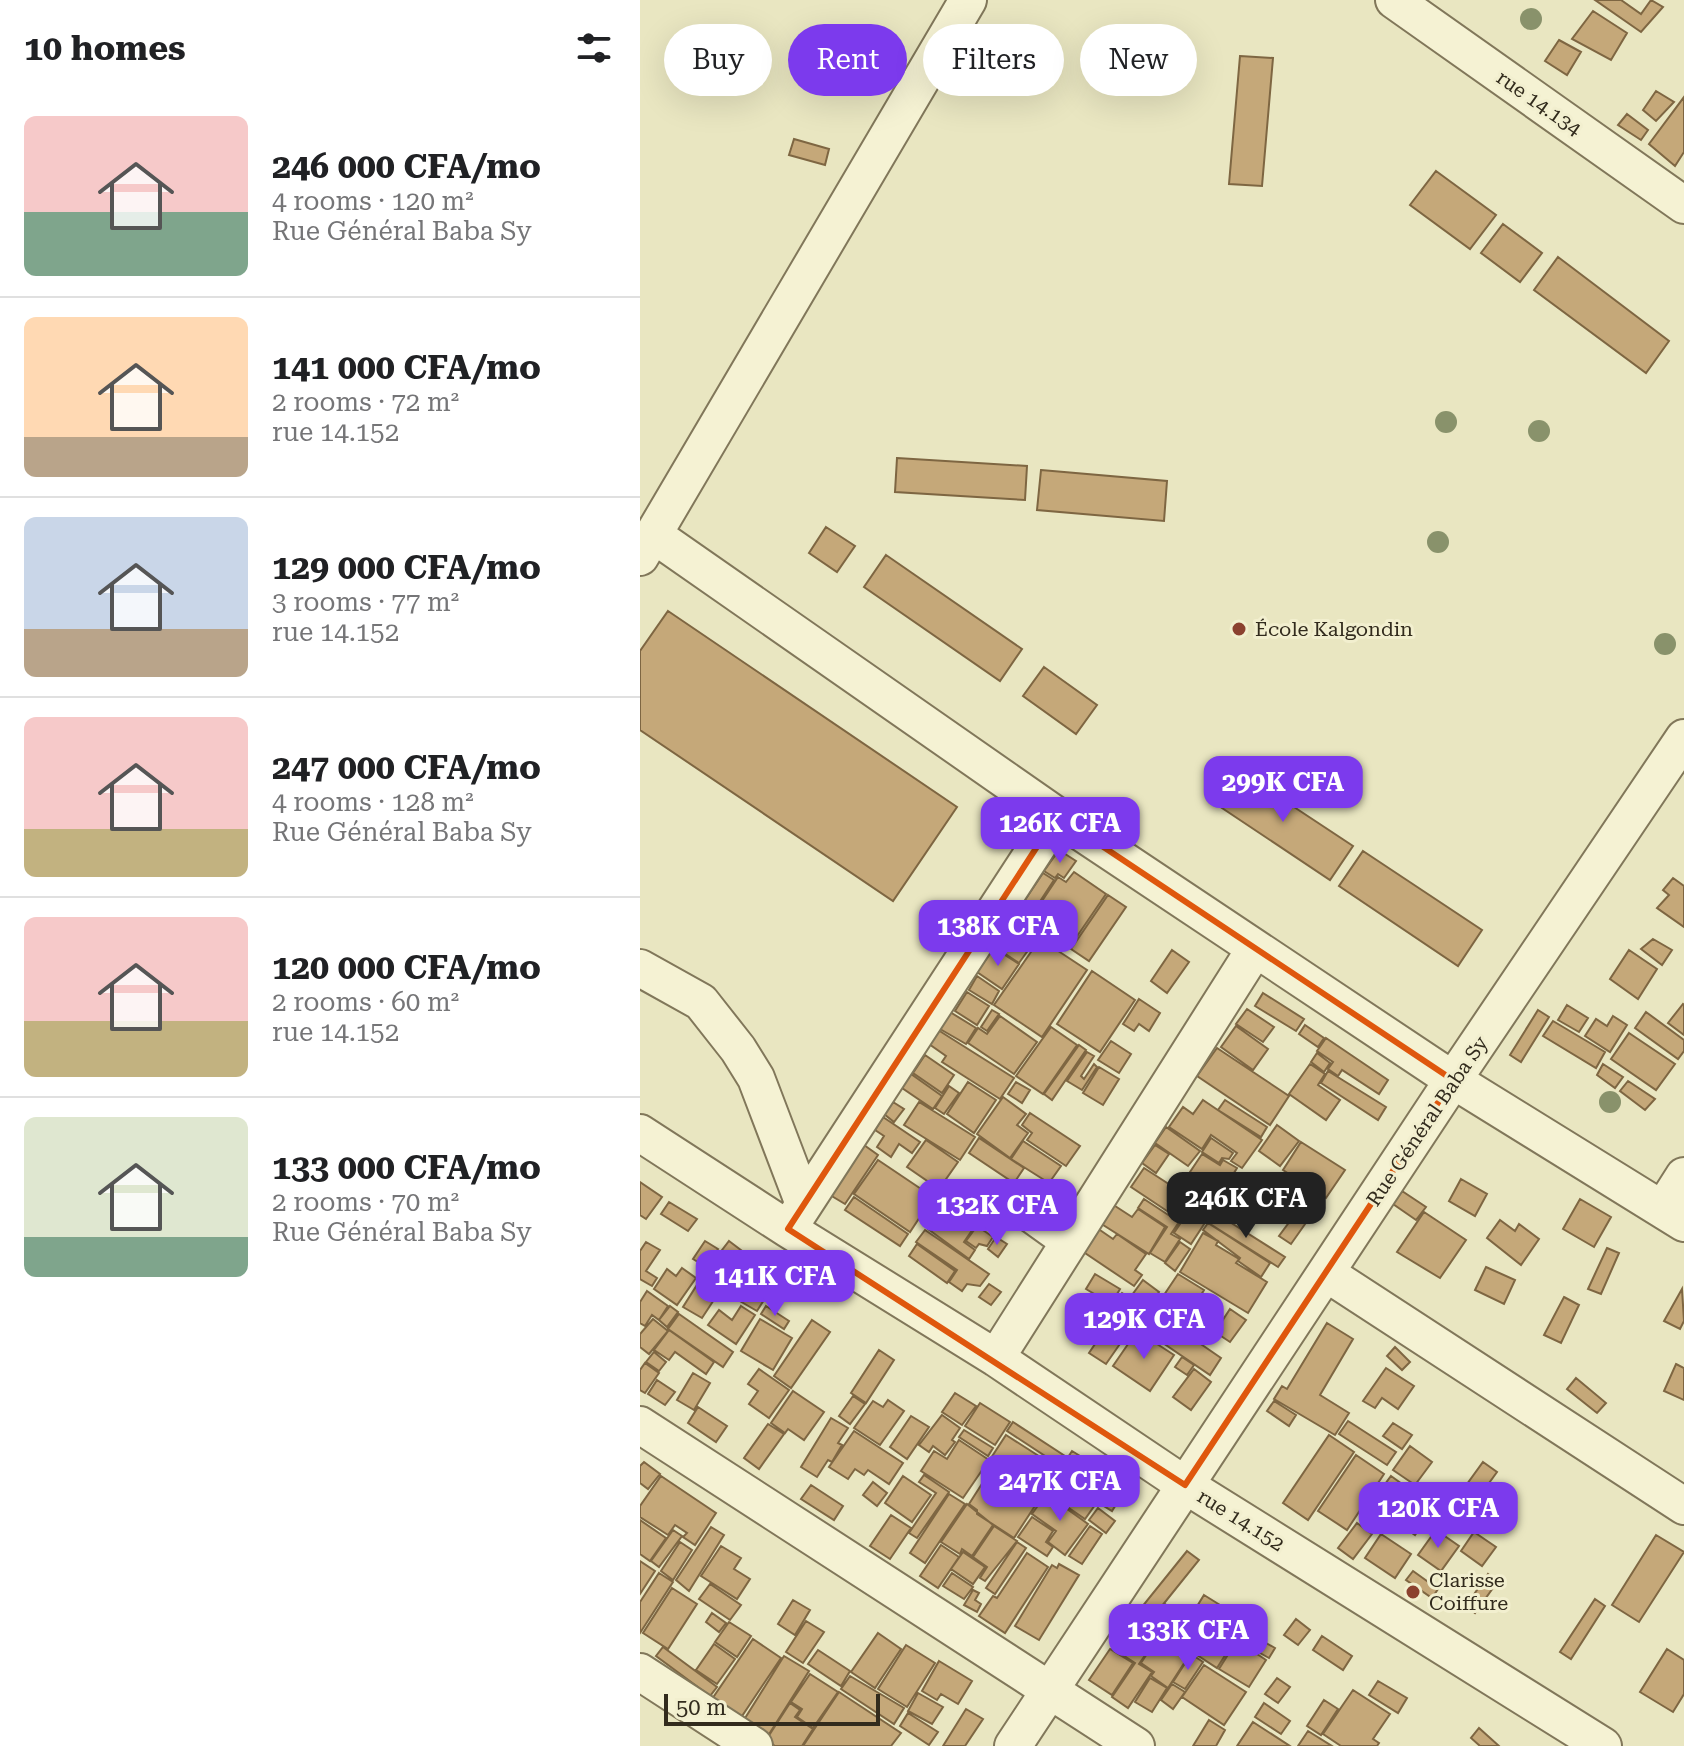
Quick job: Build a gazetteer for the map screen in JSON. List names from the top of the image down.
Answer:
{
  "streets": {
    "street": ["rue 14.134", "Rue Général Baba Sy", "rue 14.152"]
  },
  "crossings": [
    ["Rue Général Baba Sy", "rue 14.152"]
  ],
  "places": ["École Kalgondin", "Clarisse Coiffure"],
  "scale_bar": "50 m",
  "page": {
    "heading": "10 homes",
    "chip": [
      "Buy",
      "Rent",
      "Filters",
      "New"
    ],
    "list": [
      {
        "name": "246 000 CFA/mo",
        "note": "4 rooms · 120 m² · Rue Général Baba Sy"
      },
      {
        "name": "141 000 CFA/mo",
        "note": "2 rooms · 72 m² · rue 14.152"
      },
      {
        "name": "129 000 CFA/mo",
        "note": "3 rooms · 77 m² · rue 14.152"
      },
      {
        "name": "247 000 CFA/mo",
        "note": "4 rooms · 128 m² · Rue Général Baba Sy"
      },
      {
        "name": "120 000 CFA/mo",
        "note": "2 rooms · 60 m² · rue 14.152"
      },
      {
        "name": "133 000 CFA/mo",
        "note": "2 rooms · 70 m² · Rue Général Baba Sy"
      }
    ],
    "price": [
      "299K CFA",
      "126K CFA",
      "138K CFA",
      "246K CFA",
      "132K CFA",
      "141K CFA",
      "129K CFA",
      "247K CFA",
      "120K CFA",
      "133K CFA"
    ],
    "scale": "50 m"
  }
}
